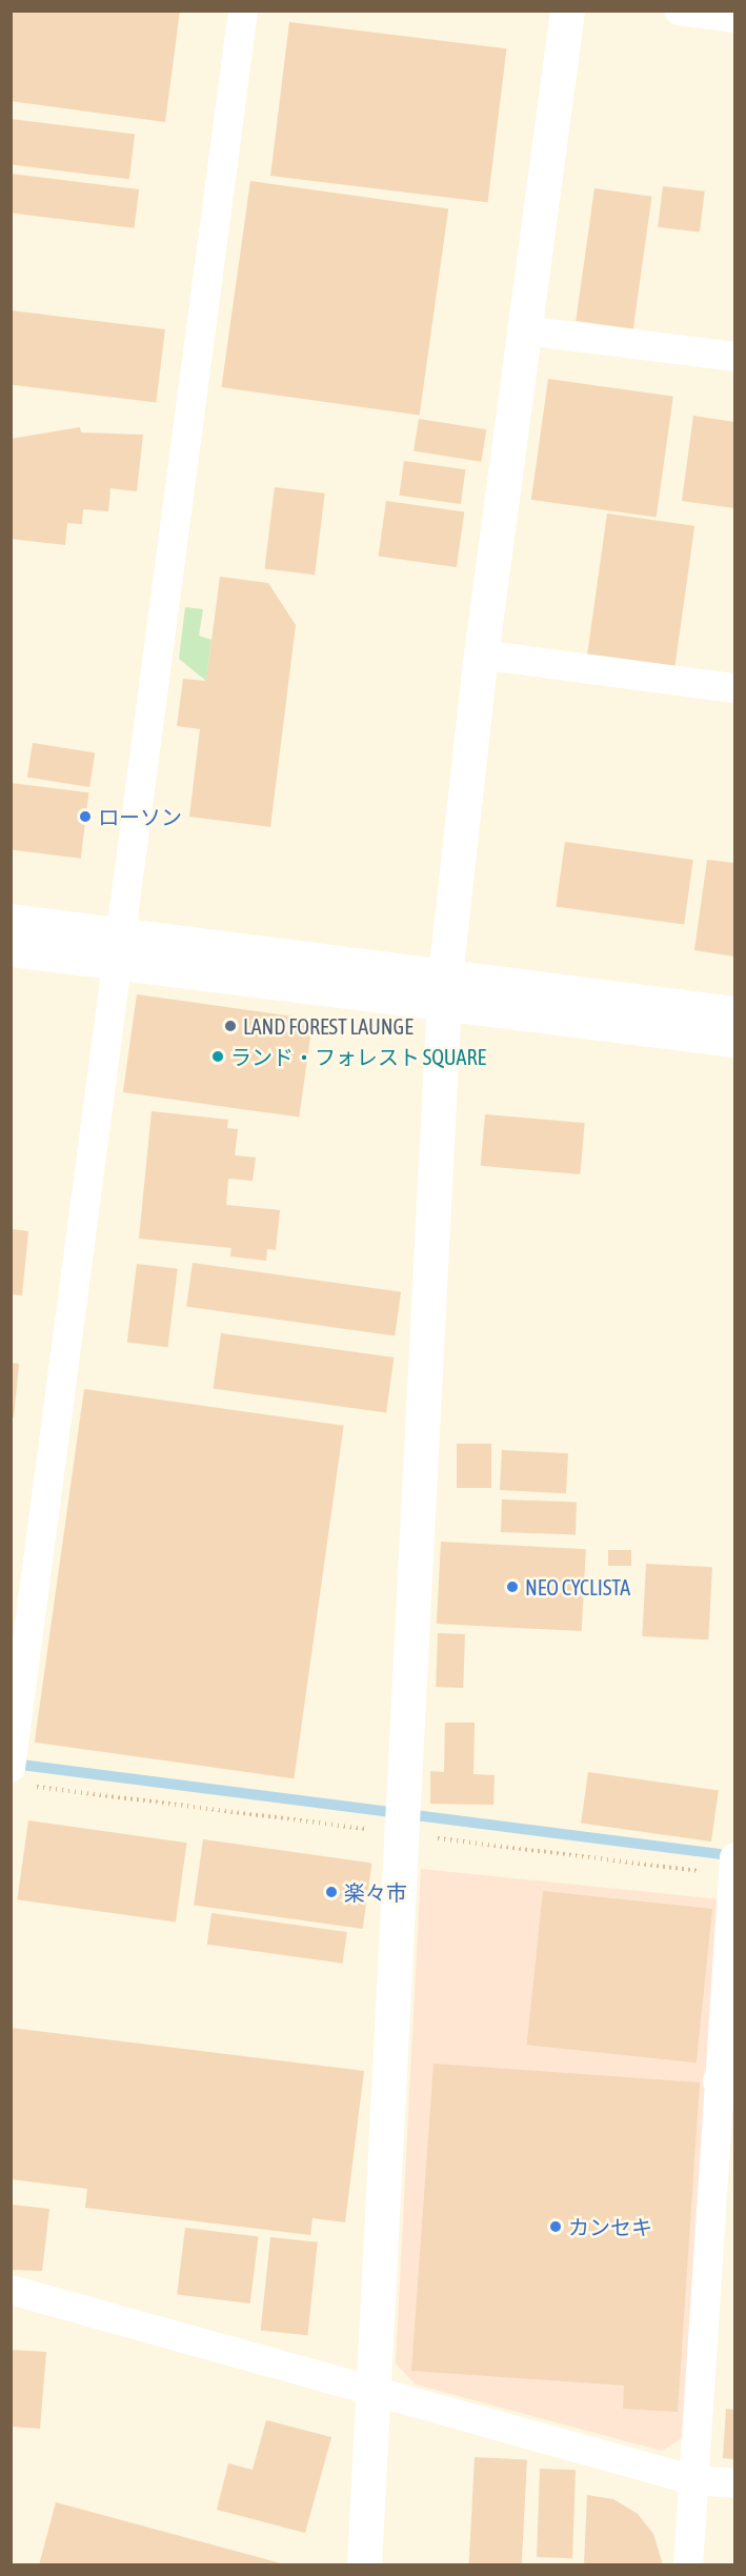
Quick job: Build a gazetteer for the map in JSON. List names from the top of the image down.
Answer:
{
  "places": [
    "ローソン",
    "LAND FOREST LAUNGE",
    "ランド・フォレスト SQUARE",
    "NEO CYCLISTA",
    "楽々市",
    "カンセキ"
  ]
}
